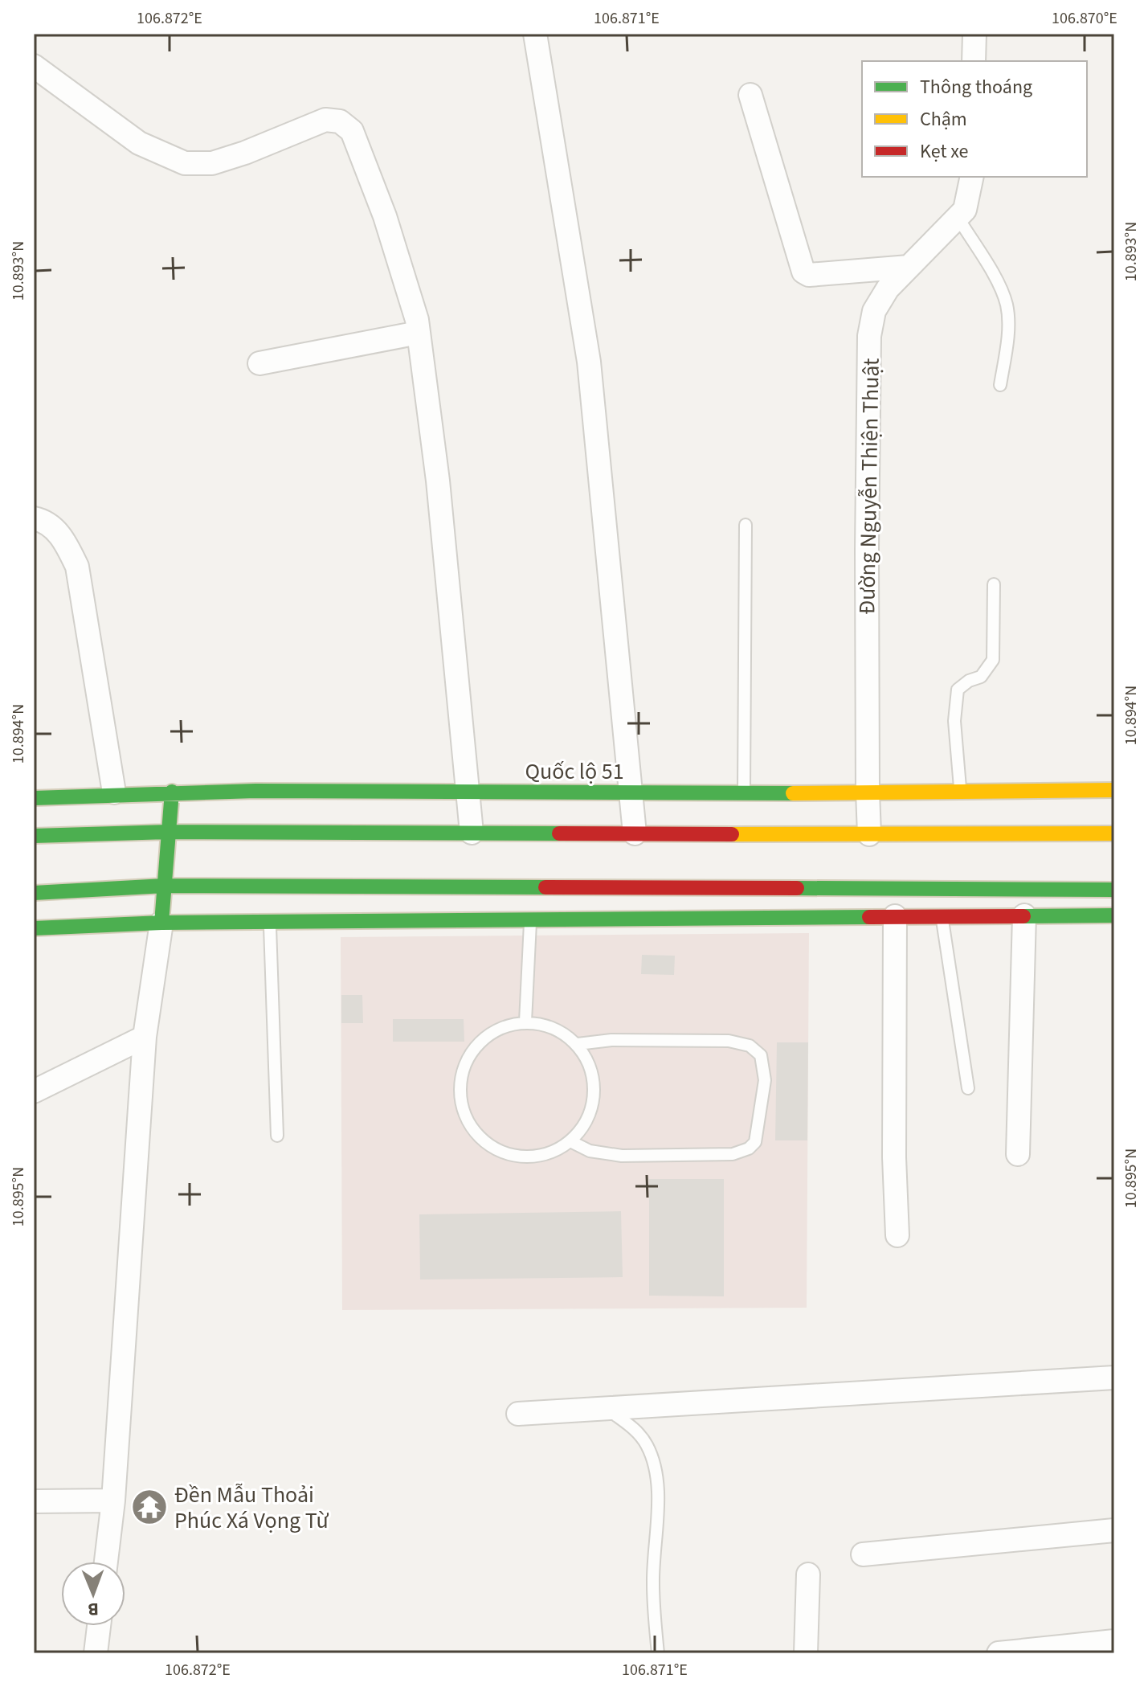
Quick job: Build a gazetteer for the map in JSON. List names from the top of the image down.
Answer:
{
  "streets": {
    "main road": ["Quốc lộ 51"],
    "street": ["Đường Nguyễn Thiện Thuật"]
  },
  "crossings": [
    ["Đường Nguyễn Thiện Thuật", "Quốc lộ 51"]
  ],
  "places": {
    "temple": ["Đền Mẫu Thoải Phúc Xá Vọng Từ"]
  },
  "legend": ["Thông thoáng", "Chậm", "Kẹt xe"],
  "north": "bottom",
  "coordinates": [
    "106.872°E",
    "106.871°E",
    "106.870°E",
    "10.893°N",
    "10.894°N",
    "10.895°N"
  ]
}
